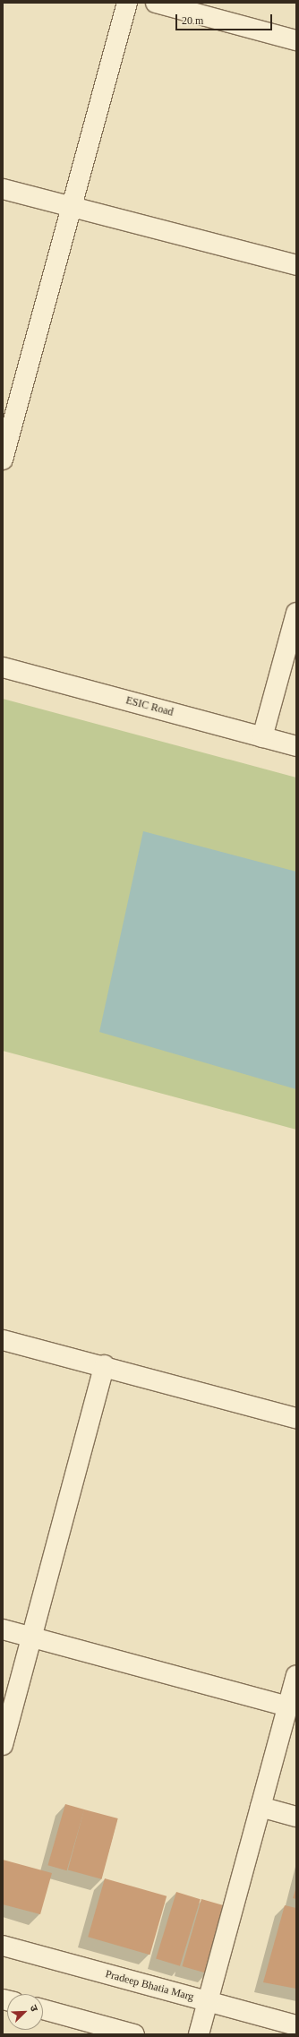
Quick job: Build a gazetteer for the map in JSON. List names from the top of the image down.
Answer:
{
  "streets": {
    "street": ["ESIC Road", "Pradeep Bhatia Marg"]
  },
  "scale_bar": "20 m",
  "north": "top right"
}
